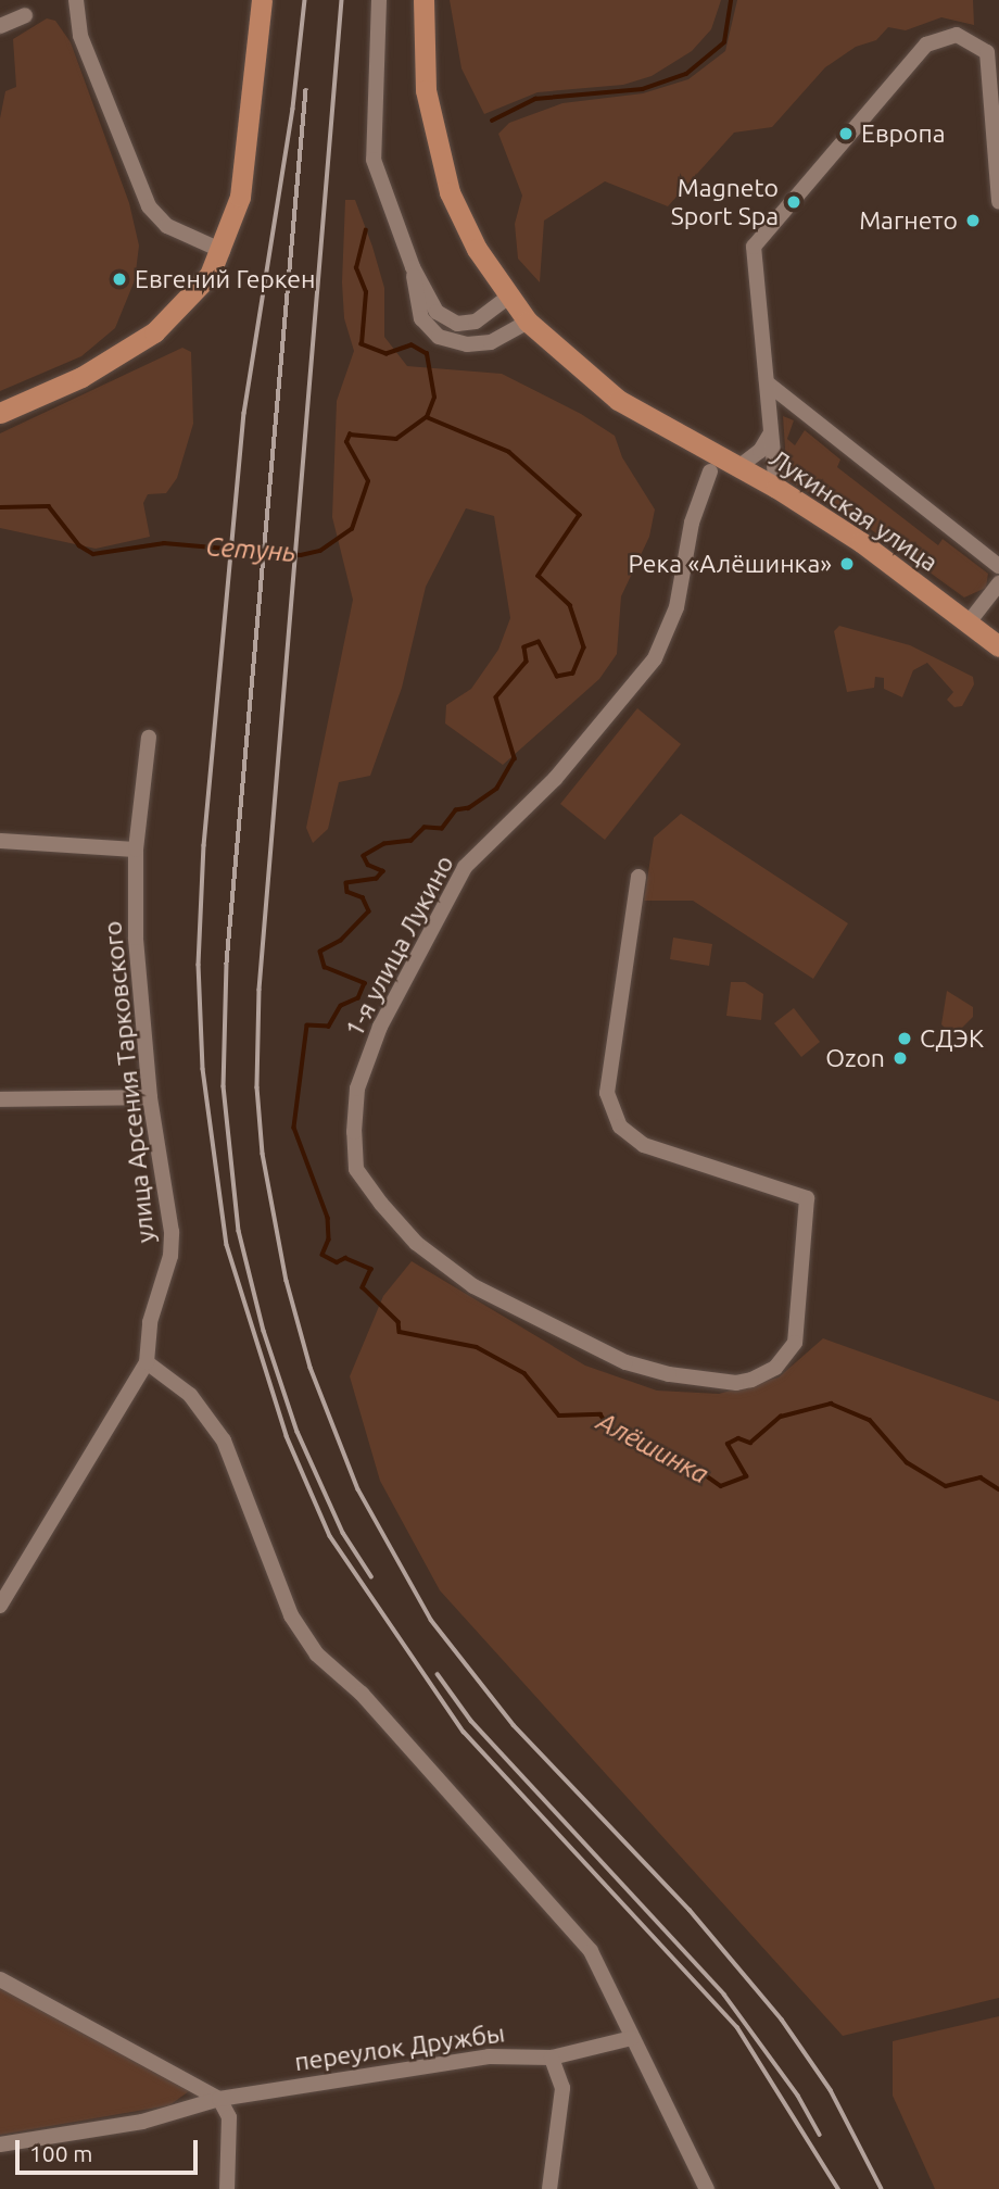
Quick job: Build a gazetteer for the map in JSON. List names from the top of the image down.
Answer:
{
  "streets": {
    "main road": ["Лукинская улица"],
    "street": ["1-я улица Лукино", "улица Арсения Тарковского", "переулок Дружбы"]
  },
  "water": ["Сетунь", "Алёшинка"],
  "places": [
    "Европа",
    "Magneto Sport Spa",
    "Магнето",
    "Евгений Геркен",
    "Река «Алёшинка»",
    "СДЭК",
    "Ozon"
  ],
  "scale_bar": "100 m"
}
